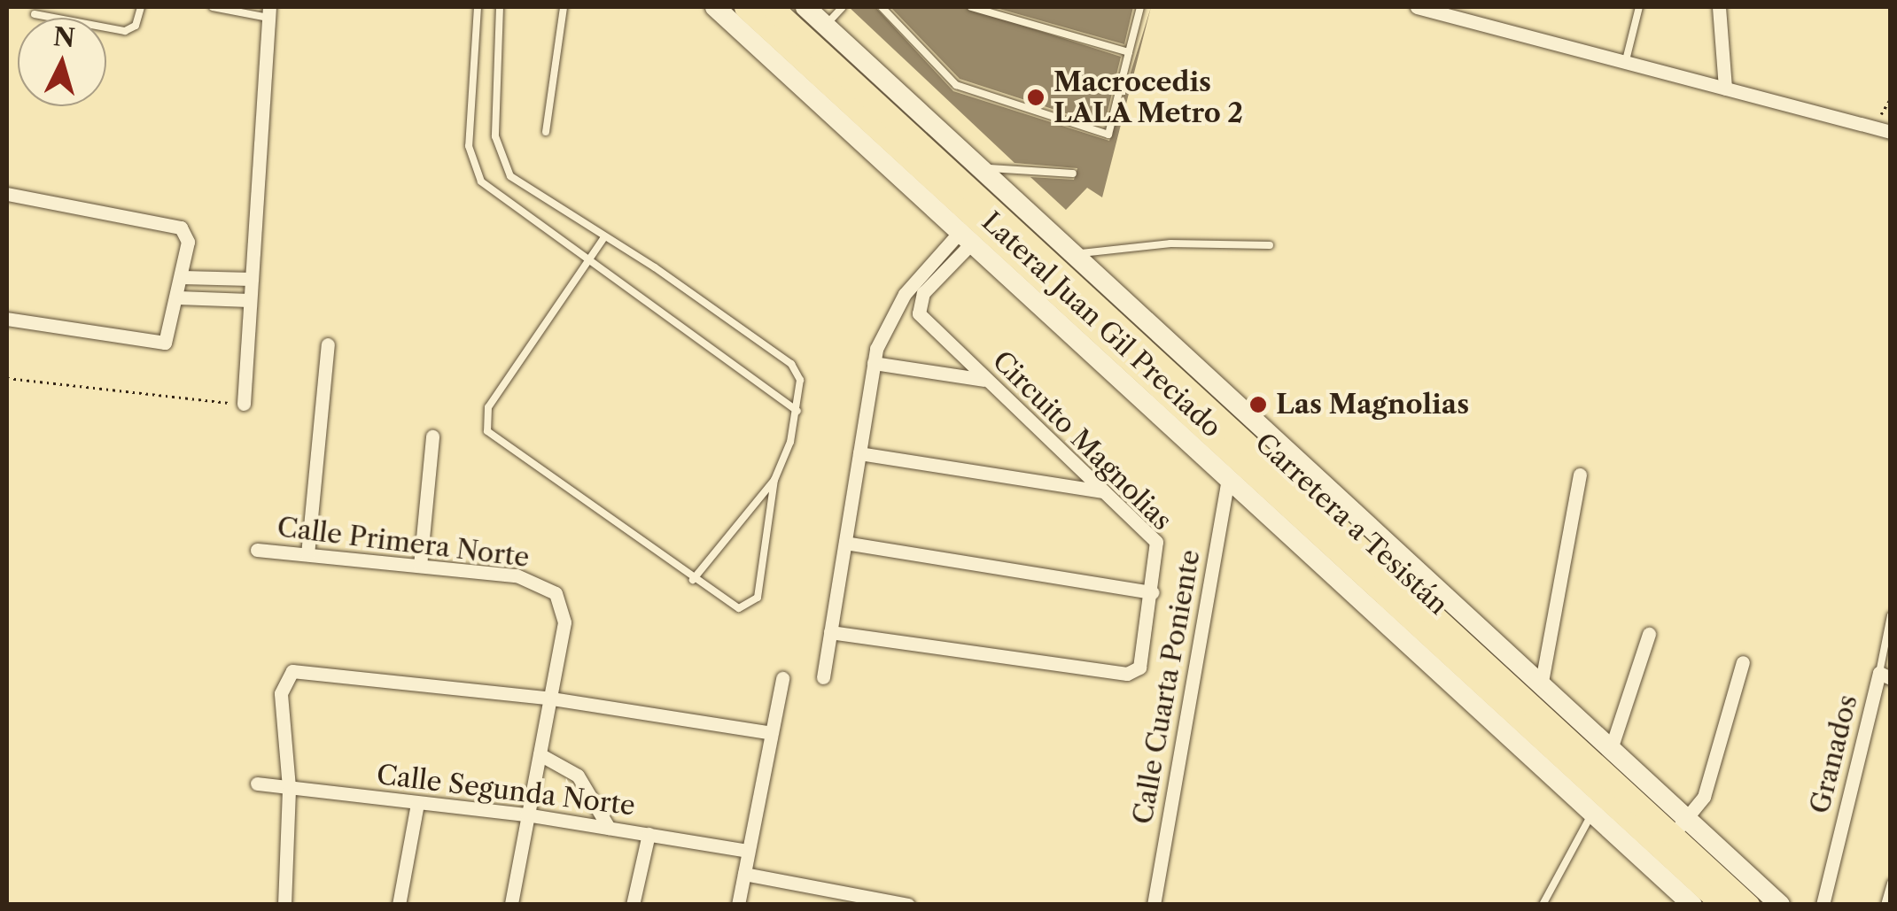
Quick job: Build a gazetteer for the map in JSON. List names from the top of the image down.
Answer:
{
  "streets": {
    "main road": ["Lateral Juan Gil Preciado", "Carretera a Tesistán"],
    "street": [
      "Circuito Magnolias",
      "Calle Primera Norte",
      "Calle Cuarta Poniente",
      "Granados",
      "Calle Segunda Norte"
    ]
  },
  "crossings": [
    ["Lateral Juan Gil Preciado", "Circuito Magnolias"],
    ["Lateral Juan Gil Preciado", "Carretera a Tesistán"],
    ["Lateral Juan Gil Preciado", "Calle Cuarta Poniente"]
  ],
  "places": ["Macrocedis LALA Metro 2", "Las Magnolias"],
  "north": "top"
}
